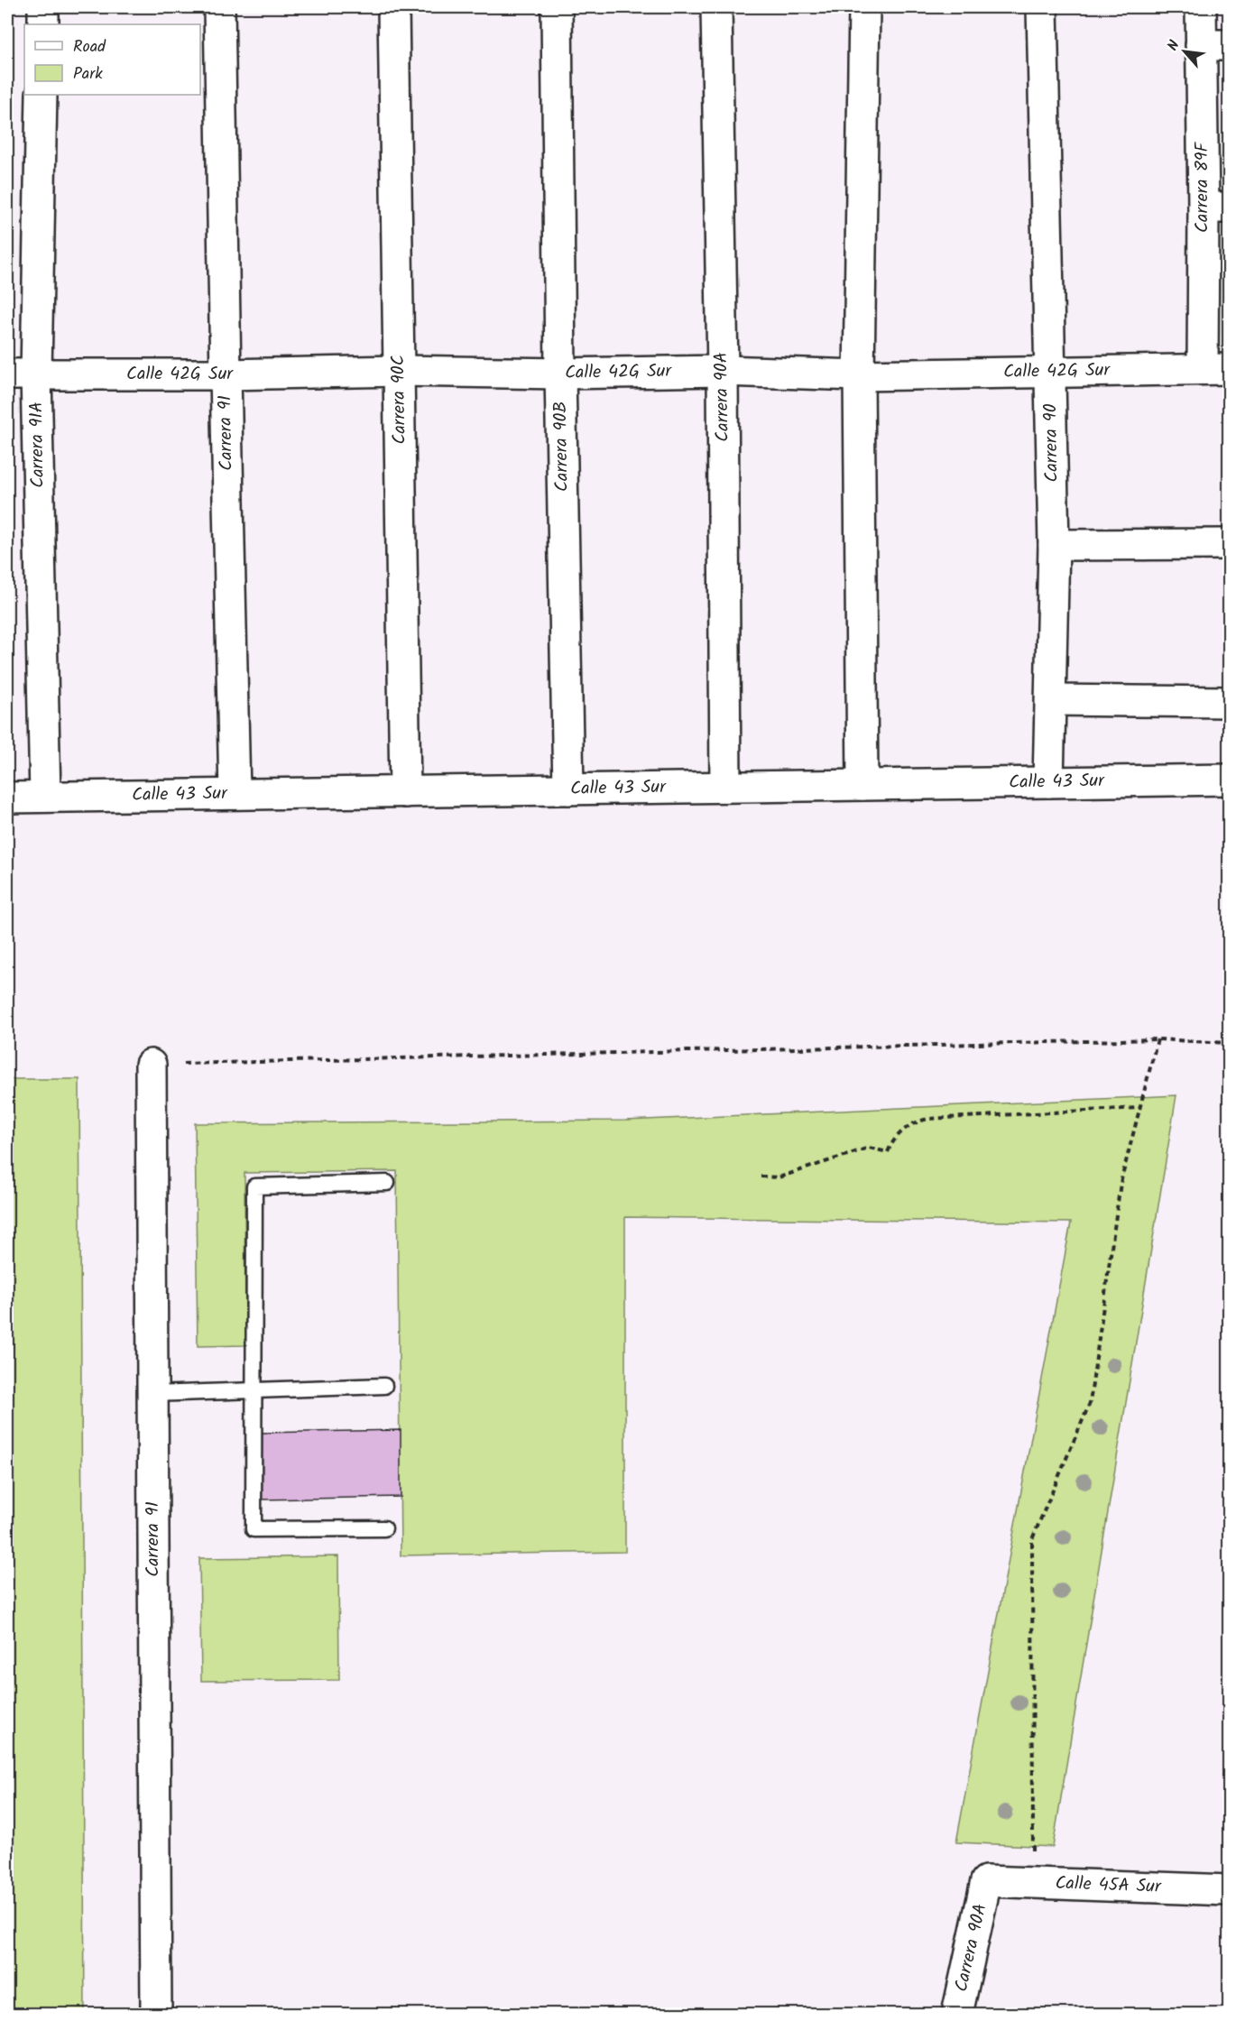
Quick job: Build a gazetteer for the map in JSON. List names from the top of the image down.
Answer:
{
  "streets": {
    "street": [
      "Carrera 89F",
      "Calle 42G Sur",
      "Carrera 90A",
      "Carrera 90C",
      "Carrera 91",
      "Carrera 90",
      "Carrera 91A",
      "Carrera 90B",
      "Calle 43 Sur",
      "Calle 45A Sur"
    ]
  },
  "crossings": [
    ["Carrera 89F", "Calle 42G Sur"],
    ["Calle 42G Sur", "Carrera 90A"],
    ["Calle 42G Sur", "Carrera 90C"],
    ["Calle 42G Sur", "Carrera 91"],
    ["Calle 42G Sur", "Carrera 90"],
    ["Calle 42G Sur", "Carrera 91A"],
    ["Calle 42G Sur", "Carrera 90B"],
    ["Carrera 90A", "Calle 43 Sur"],
    ["Carrera 90A", "Calle 45A Sur"],
    ["Carrera 90C", "Calle 43 Sur"],
    ["Carrera 91", "Calle 43 Sur"],
    ["Carrera 90", "Calle 43 Sur"],
    ["Carrera 91A", "Calle 43 Sur"],
    ["Carrera 90B", "Calle 43 Sur"]
  ],
  "legend": ["Road", "Park"],
  "north": "top left"
}
